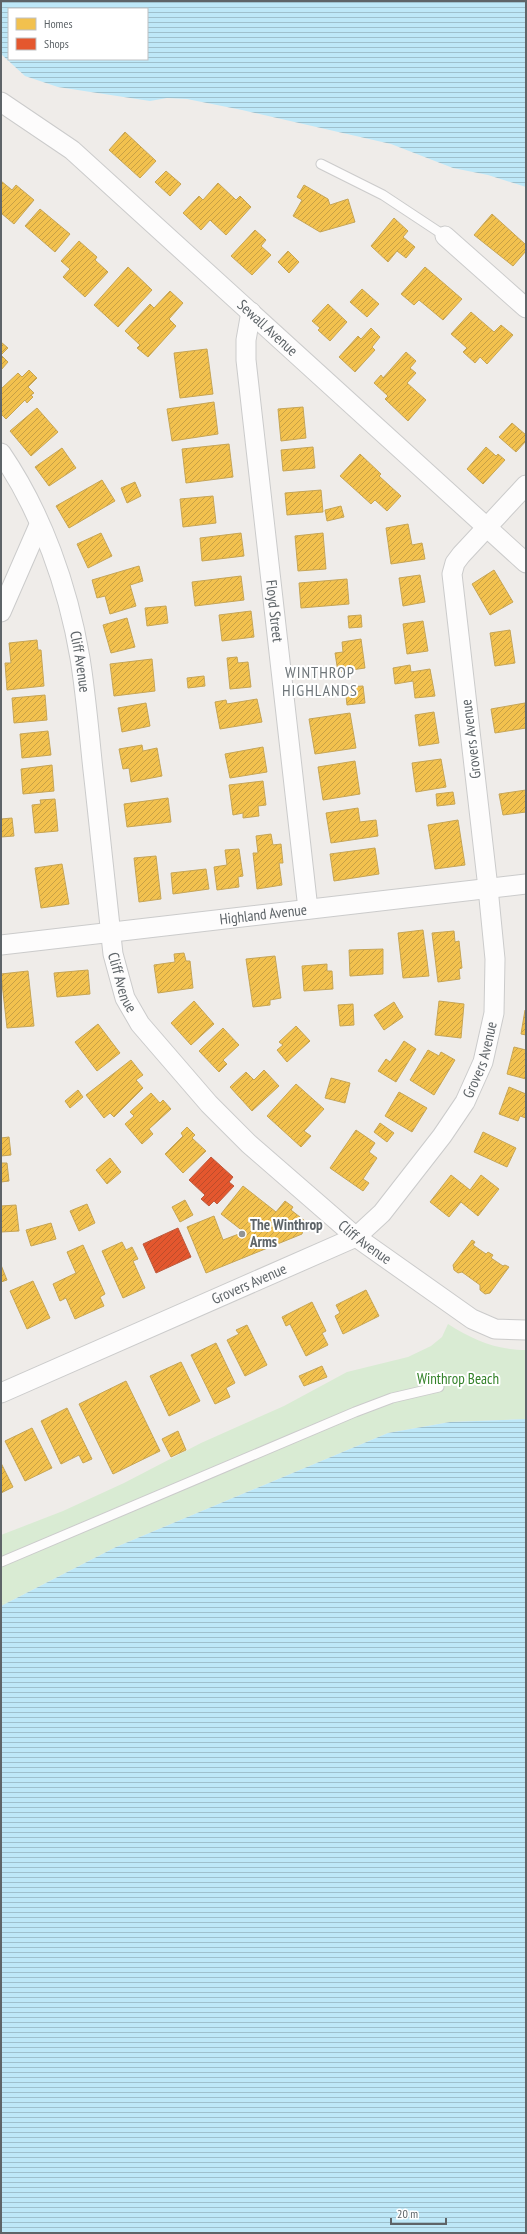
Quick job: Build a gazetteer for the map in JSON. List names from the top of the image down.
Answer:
{
  "streets": {
    "street": [
      "Sewall Avenue",
      "Floyd Street",
      "Cliff Avenue",
      "Grovers Avenue",
      "Highland Avenue"
    ]
  },
  "crossings": [
    ["Sewall Avenue", "Floyd Street"],
    ["Sewall Avenue", "Grovers Avenue"],
    ["Floyd Street", "Highland Avenue"],
    ["Cliff Avenue", "Grovers Avenue"],
    ["Cliff Avenue", "Highland Avenue"],
    ["Grovers Avenue", "Highland Avenue"]
  ],
  "districts": ["WINTHROP HIGHLANDS"],
  "parks": ["Winthrop Beach"],
  "places": ["The Winthrop Arms"],
  "legend": ["Homes", "Shops"],
  "scale_bar": "20 m"
}
